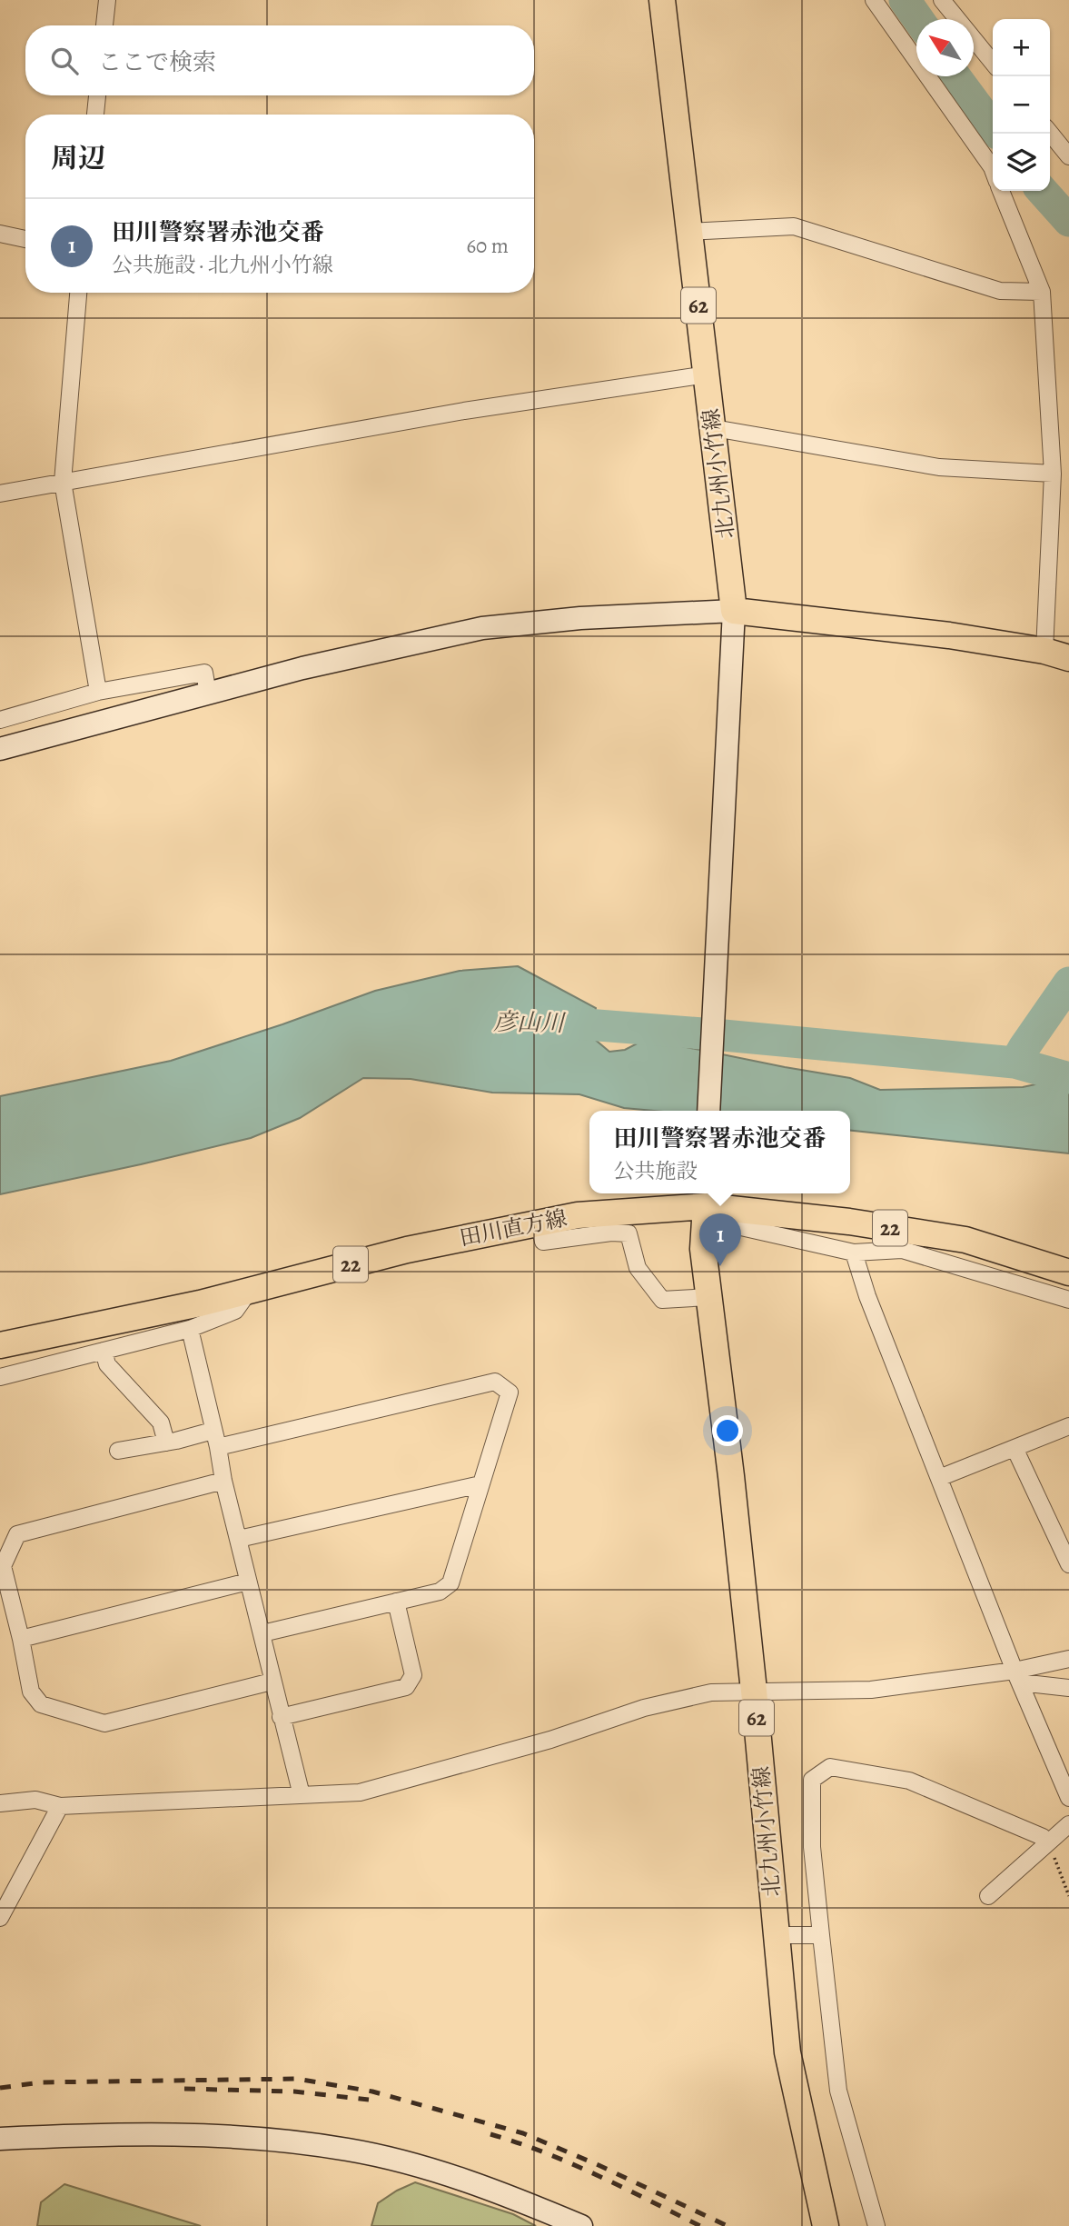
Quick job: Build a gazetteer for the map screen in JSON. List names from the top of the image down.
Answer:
{
  "streets": {
    "main road": [
      "62",
      "北九州小竹線",
      "田川直方線",
      "22"
    ]
  },
  "crossings": [
    ["北九州小竹線", "田川直方線"]
  ],
  "water": ["彦山川"],
  "north": "top left",
  "page": {
    "map_buttons": ["+", "−"],
    "search": "ここで検索",
    "heading": "周辺",
    "list": [
      {
        "mark": "1",
        "name": "田川警察署赤池交番",
        "note": "公共施設 · 北九州小竹線",
        "value": "60 m"
      }
    ],
    "popup": ["田川警察署赤池交番", "公共施設"],
    "pins": "1"
  }
}
